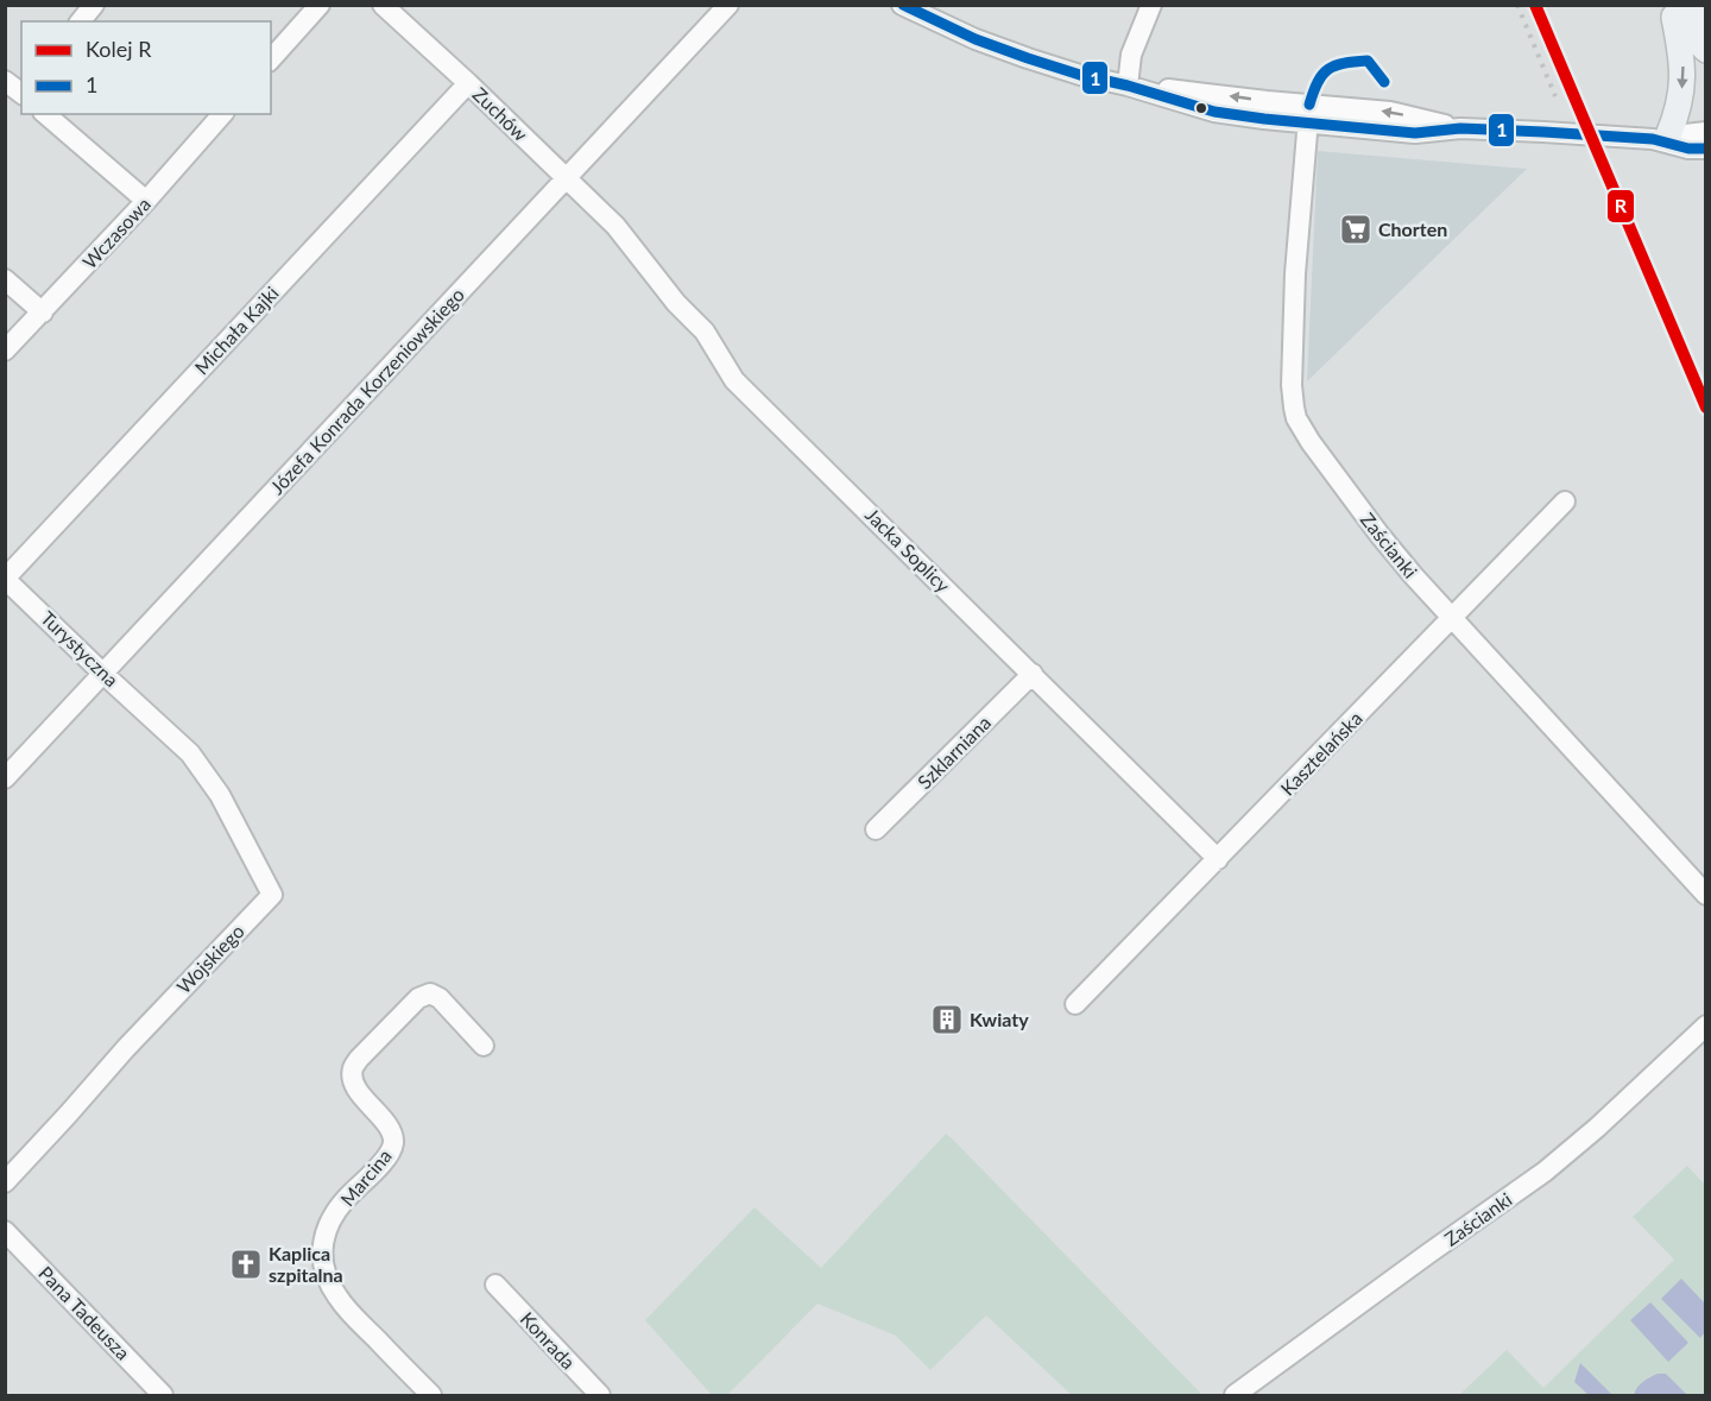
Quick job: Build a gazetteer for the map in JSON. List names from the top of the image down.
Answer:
{
  "streets": {
    "street": [
      "Zuchów",
      "Wczasowa",
      "Michała Kajki",
      "Józefa Konrada Korzeniowskiego",
      "Zaścianki",
      "Jacka Soplicy",
      "Turystyczna",
      "Szklarniana",
      "Kasztelańska",
      "Wojskiego",
      "Marcina",
      "Pana Tadeusza",
      "Konrada"
    ]
  },
  "crossings": [
    ["Zuchów", "Michała Kajki"],
    ["Zuchów", "Józefa Konrada Korzeniowskiego"],
    ["Zuchów", "Jacka Soplicy"],
    ["Michała Kajki", "Turystyczna"],
    ["Józefa Konrada Korzeniowskiego", "Turystyczna"],
    ["Zaścianki", "Kasztelańska"],
    ["Jacka Soplicy", "Szklarniana"],
    ["Jacka Soplicy", "Kasztelańska"],
    ["Turystyczna", "Wojskiego"]
  ],
  "places": {
    "supermarket": ["Chorten"],
    "building": ["Kwiaty"],
    "church": ["Kaplica szpitalna"]
  },
  "lines": ["rail line R", "transit line 1"],
  "legend": ["Kolej R", "1"]
}
